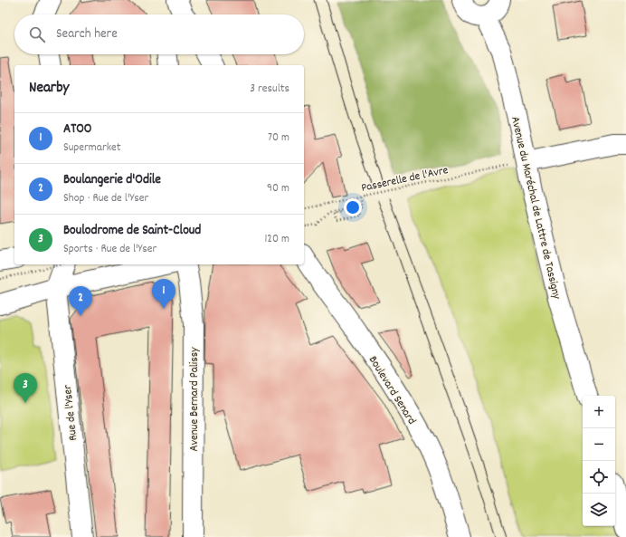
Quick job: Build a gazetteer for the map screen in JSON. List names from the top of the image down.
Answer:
{
  "streets": {
    "street": [
      "Avenue du Maréchal de Lattre de Tassigny",
      "Boulevard Senard",
      "Avenue Bernard Palissy",
      "Rue de l'Yser"
    ],
    "path": ["Passerelle de l'Avre"]
  },
  "crossings": [
    ["Passerelle de l'Avre", "Avenue du Maréchal de Lattre de Tassigny"]
  ],
  "page": {
    "search": "Search here",
    "heading": ["Nearby", "3 results"],
    "list": [
      {
        "mark": "1",
        "name": "ATOO",
        "note": "Supermarket",
        "value": "70 m"
      },
      {
        "mark": "2",
        "name": "Boulangerie d'Odile",
        "note": "Shop · Rue de l'Yser",
        "value": "90 m"
      },
      {
        "mark": "3",
        "name": "Boulodrome de Saint-Cloud",
        "note": "Sports · Rue de l'Yser",
        "value": "120 m"
      }
    ],
    "pins": ["1", "2", "3"],
    "map_buttons": ["+", "−"]
  }
}
